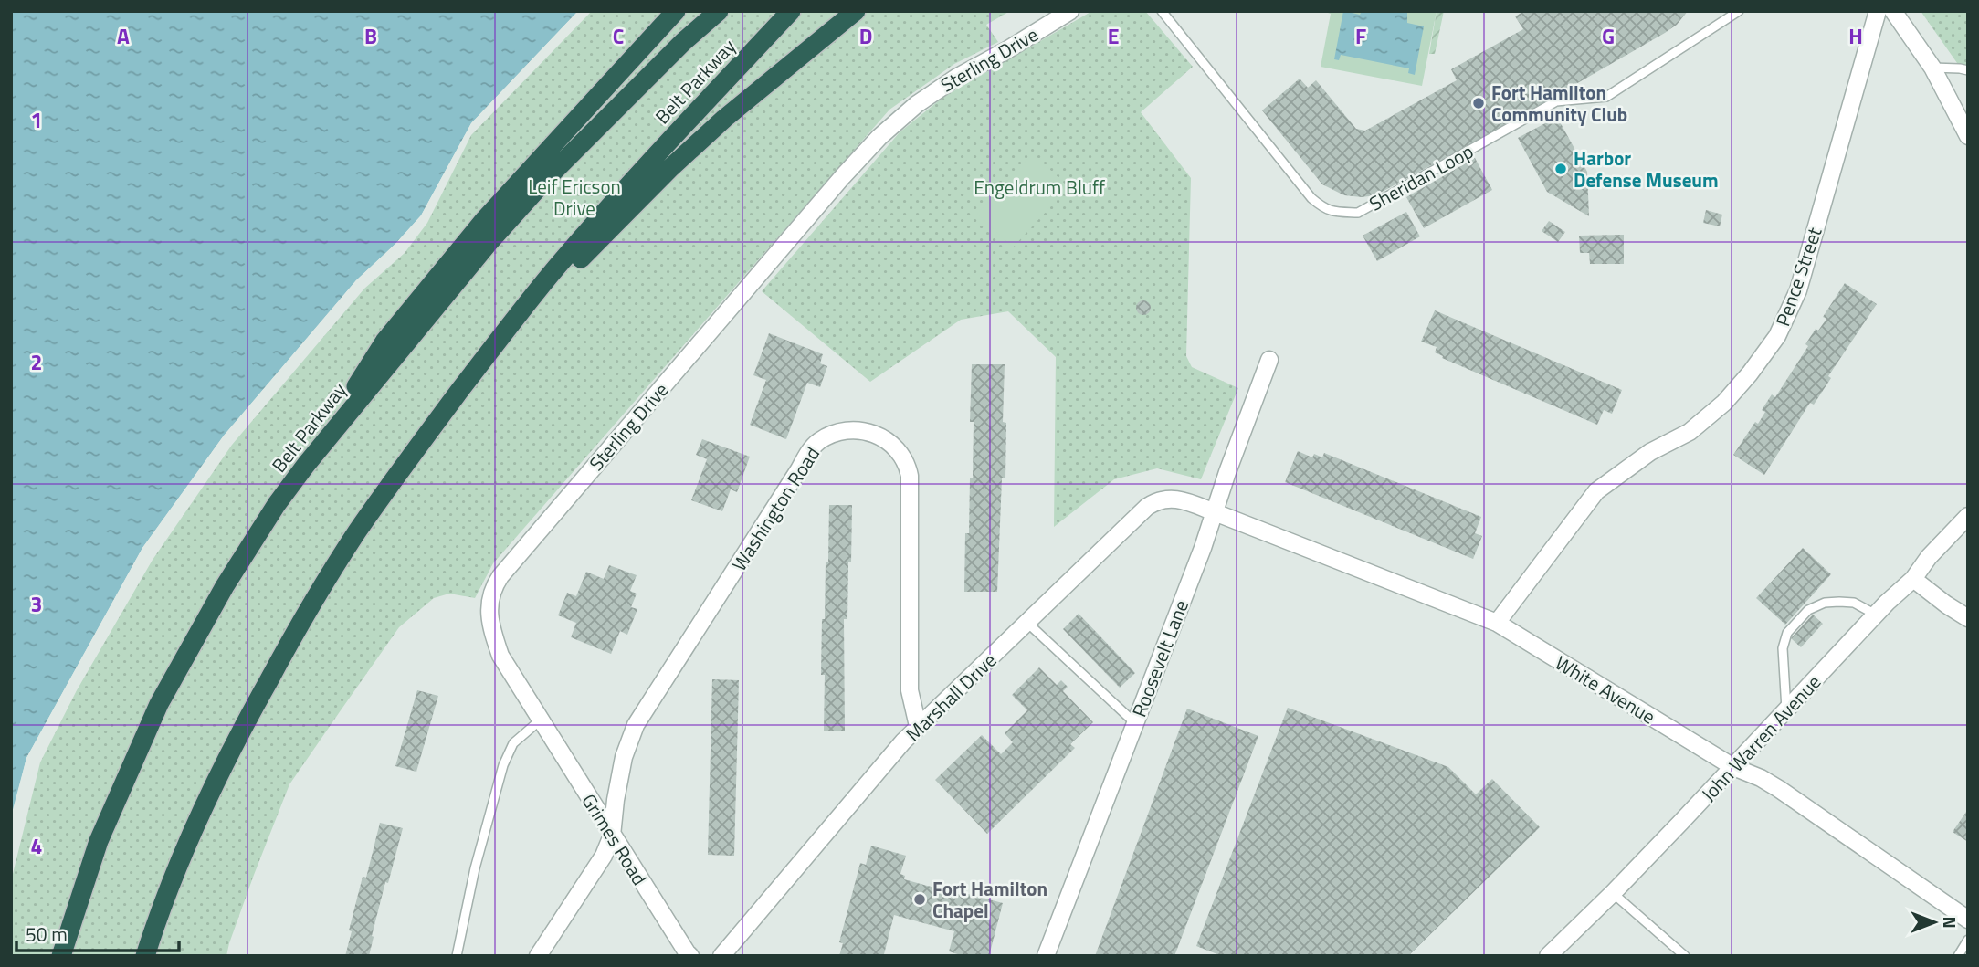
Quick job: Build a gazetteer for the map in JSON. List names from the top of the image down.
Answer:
{
  "streets": {
    "highway": ["Belt Parkway"],
    "street": [
      "Sterling Drive",
      "Pence Street",
      "Washington Road",
      "Roosevelt Lane",
      "White Avenue",
      "Marshall Drive",
      "John Warren Avenue",
      "Grimes Road"
    ],
    "lane": ["Sheridan Loop"]
  },
  "crossings": [
    ["Sterling Drive", "Grimes Road"],
    ["Pence Street", "White Avenue"],
    ["Washington Road", "Marshall Drive"],
    ["Washington Road", "Grimes Road"],
    ["Roosevelt Lane", "White Avenue"],
    ["Roosevelt Lane", "Marshall Drive"],
    ["White Avenue", "Marshall Drive"],
    ["White Avenue", "John Warren Avenue"]
  ],
  "parks": ["Leif Ericson Drive", "Engeldrum Bluff"],
  "places": ["Fort Hamilton Community Club", "Harbor Defense Museum", "Fort Hamilton Chapel"],
  "scale_bar": "50 m",
  "north": "right",
  "grid": {
    "columns": [
      "A",
      "B",
      "C",
      "D",
      "E",
      "F",
      "G",
      "H"
    ],
    "rows": [
      "1",
      "2",
      "3",
      "4"
    ]
  }
}
